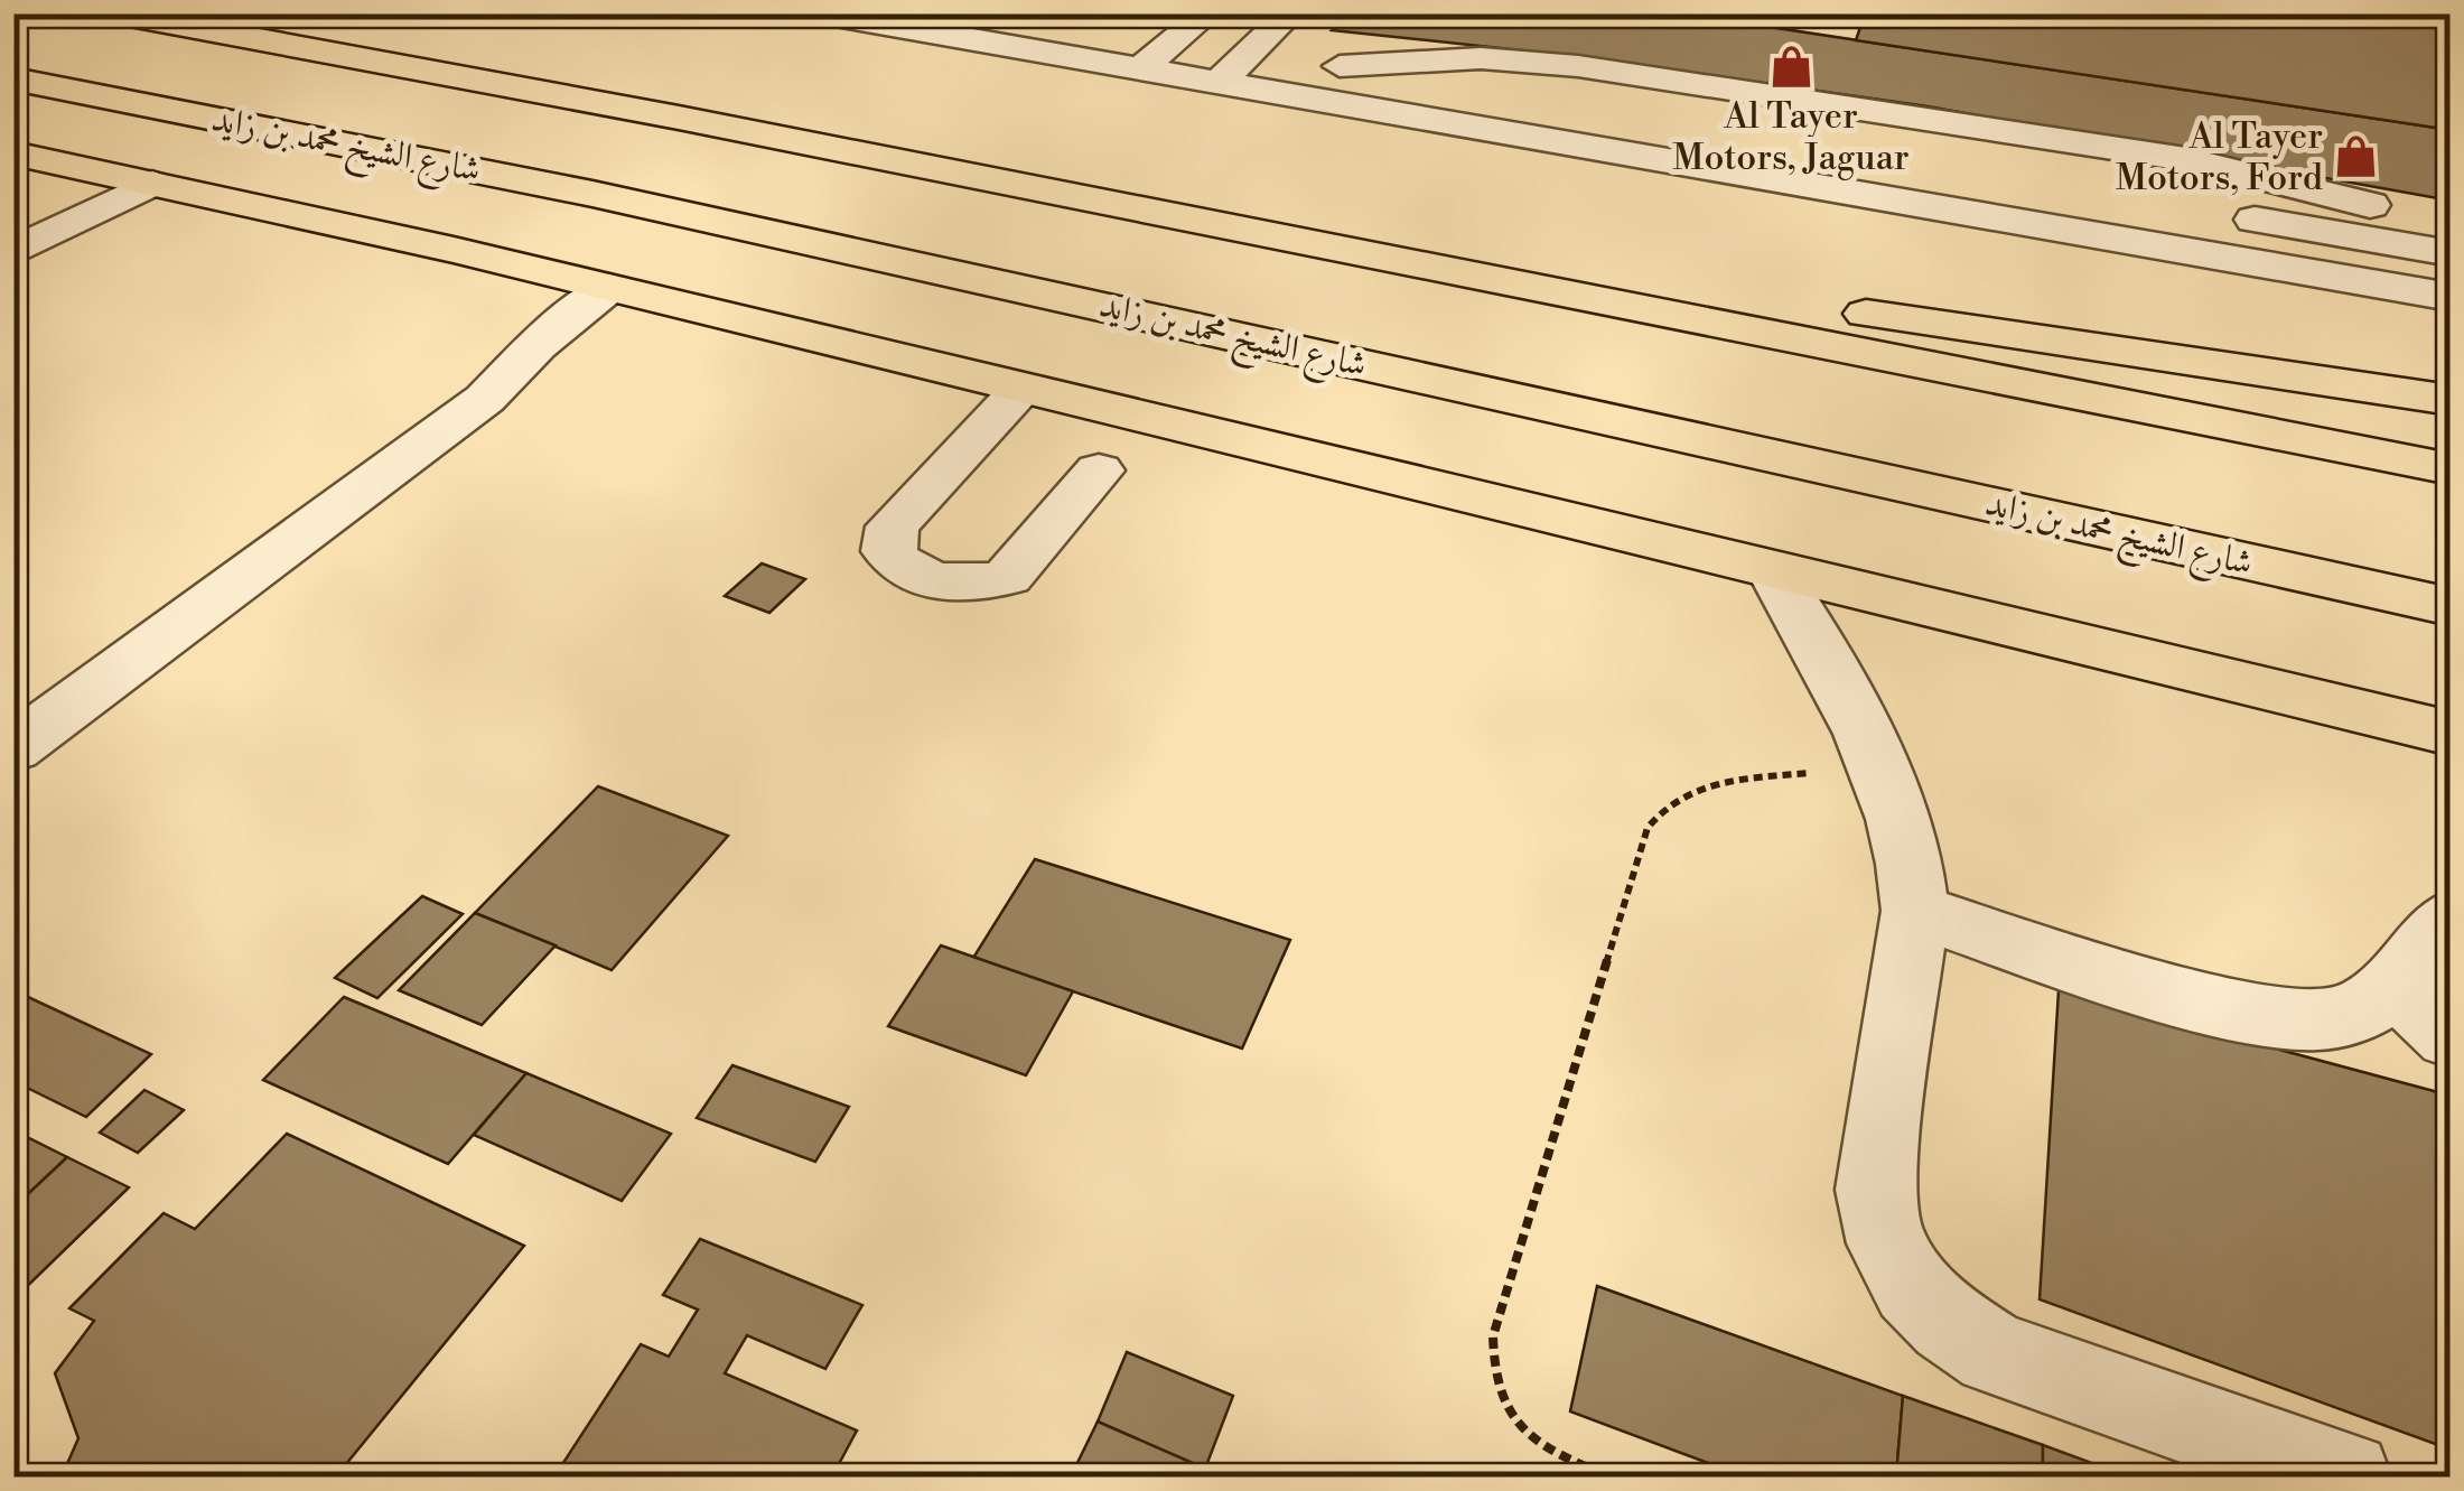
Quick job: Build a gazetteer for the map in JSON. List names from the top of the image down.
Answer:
{
  "streets": {
    "main road": ["شارع الشيخ محمد بن زايد"]
  },
  "places": {
    "shop": ["Al Tayer Motors, Jaguar", "Al Tayer Motors, Ford"]
  }
}
